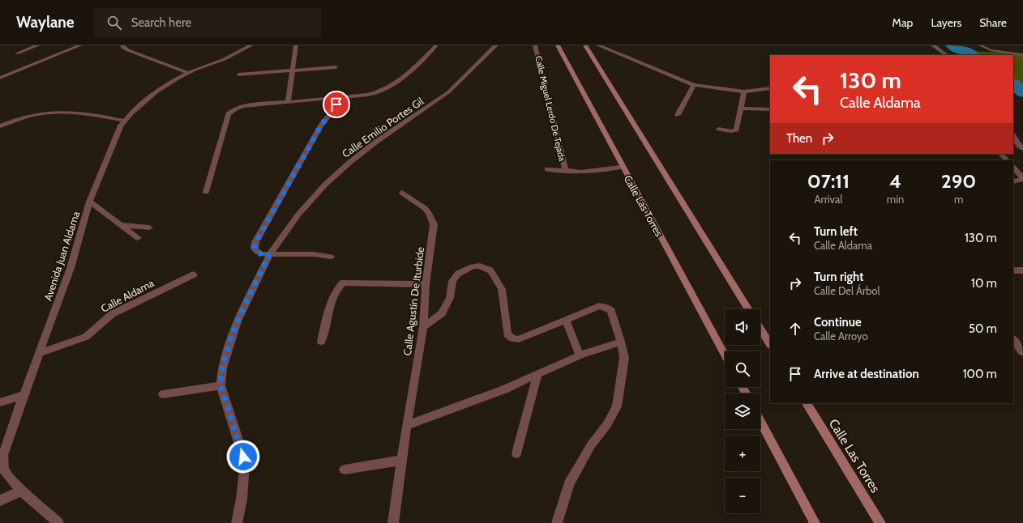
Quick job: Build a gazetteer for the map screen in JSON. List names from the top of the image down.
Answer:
{
  "streets": {
    "main road": ["Calle Las Torres"],
    "street": [
      "Calle Miguel Lerdo De Tejada",
      "Calle Emilio Portes Gil",
      "Avenida Juan Aldama",
      "Calle Aldama",
      "Calle Agustín De Iturbide"
    ]
  },
  "crossings": [
    ["Avenida Juan Aldama", "Calle Aldama"]
  ],
  "page": {
    "header": "Waylane",
    "search": "Search here",
    "nav": ["Map", "Layers", "Share"],
    "turn": ["130 m", "Calle Aldama"],
    "then": "Then",
    "eta": [
      "07:11",
      "Arrival",
      "4",
      "min",
      "290",
      "m"
    ],
    "list": [
      {
        "name": "Turn left",
        "note": "Calle Aldama",
        "value": "130 m"
      },
      {
        "name": "Turn right",
        "note": "Calle Del Árbol",
        "value": "10 m"
      },
      {
        "name": "Continue",
        "note": "Calle Arroyo",
        "value": "50 m"
      },
      {
        "name": "Arrive at destination",
        "value": "100 m"
      }
    ],
    "map_buttons": ["+", "−"]
  }
}
